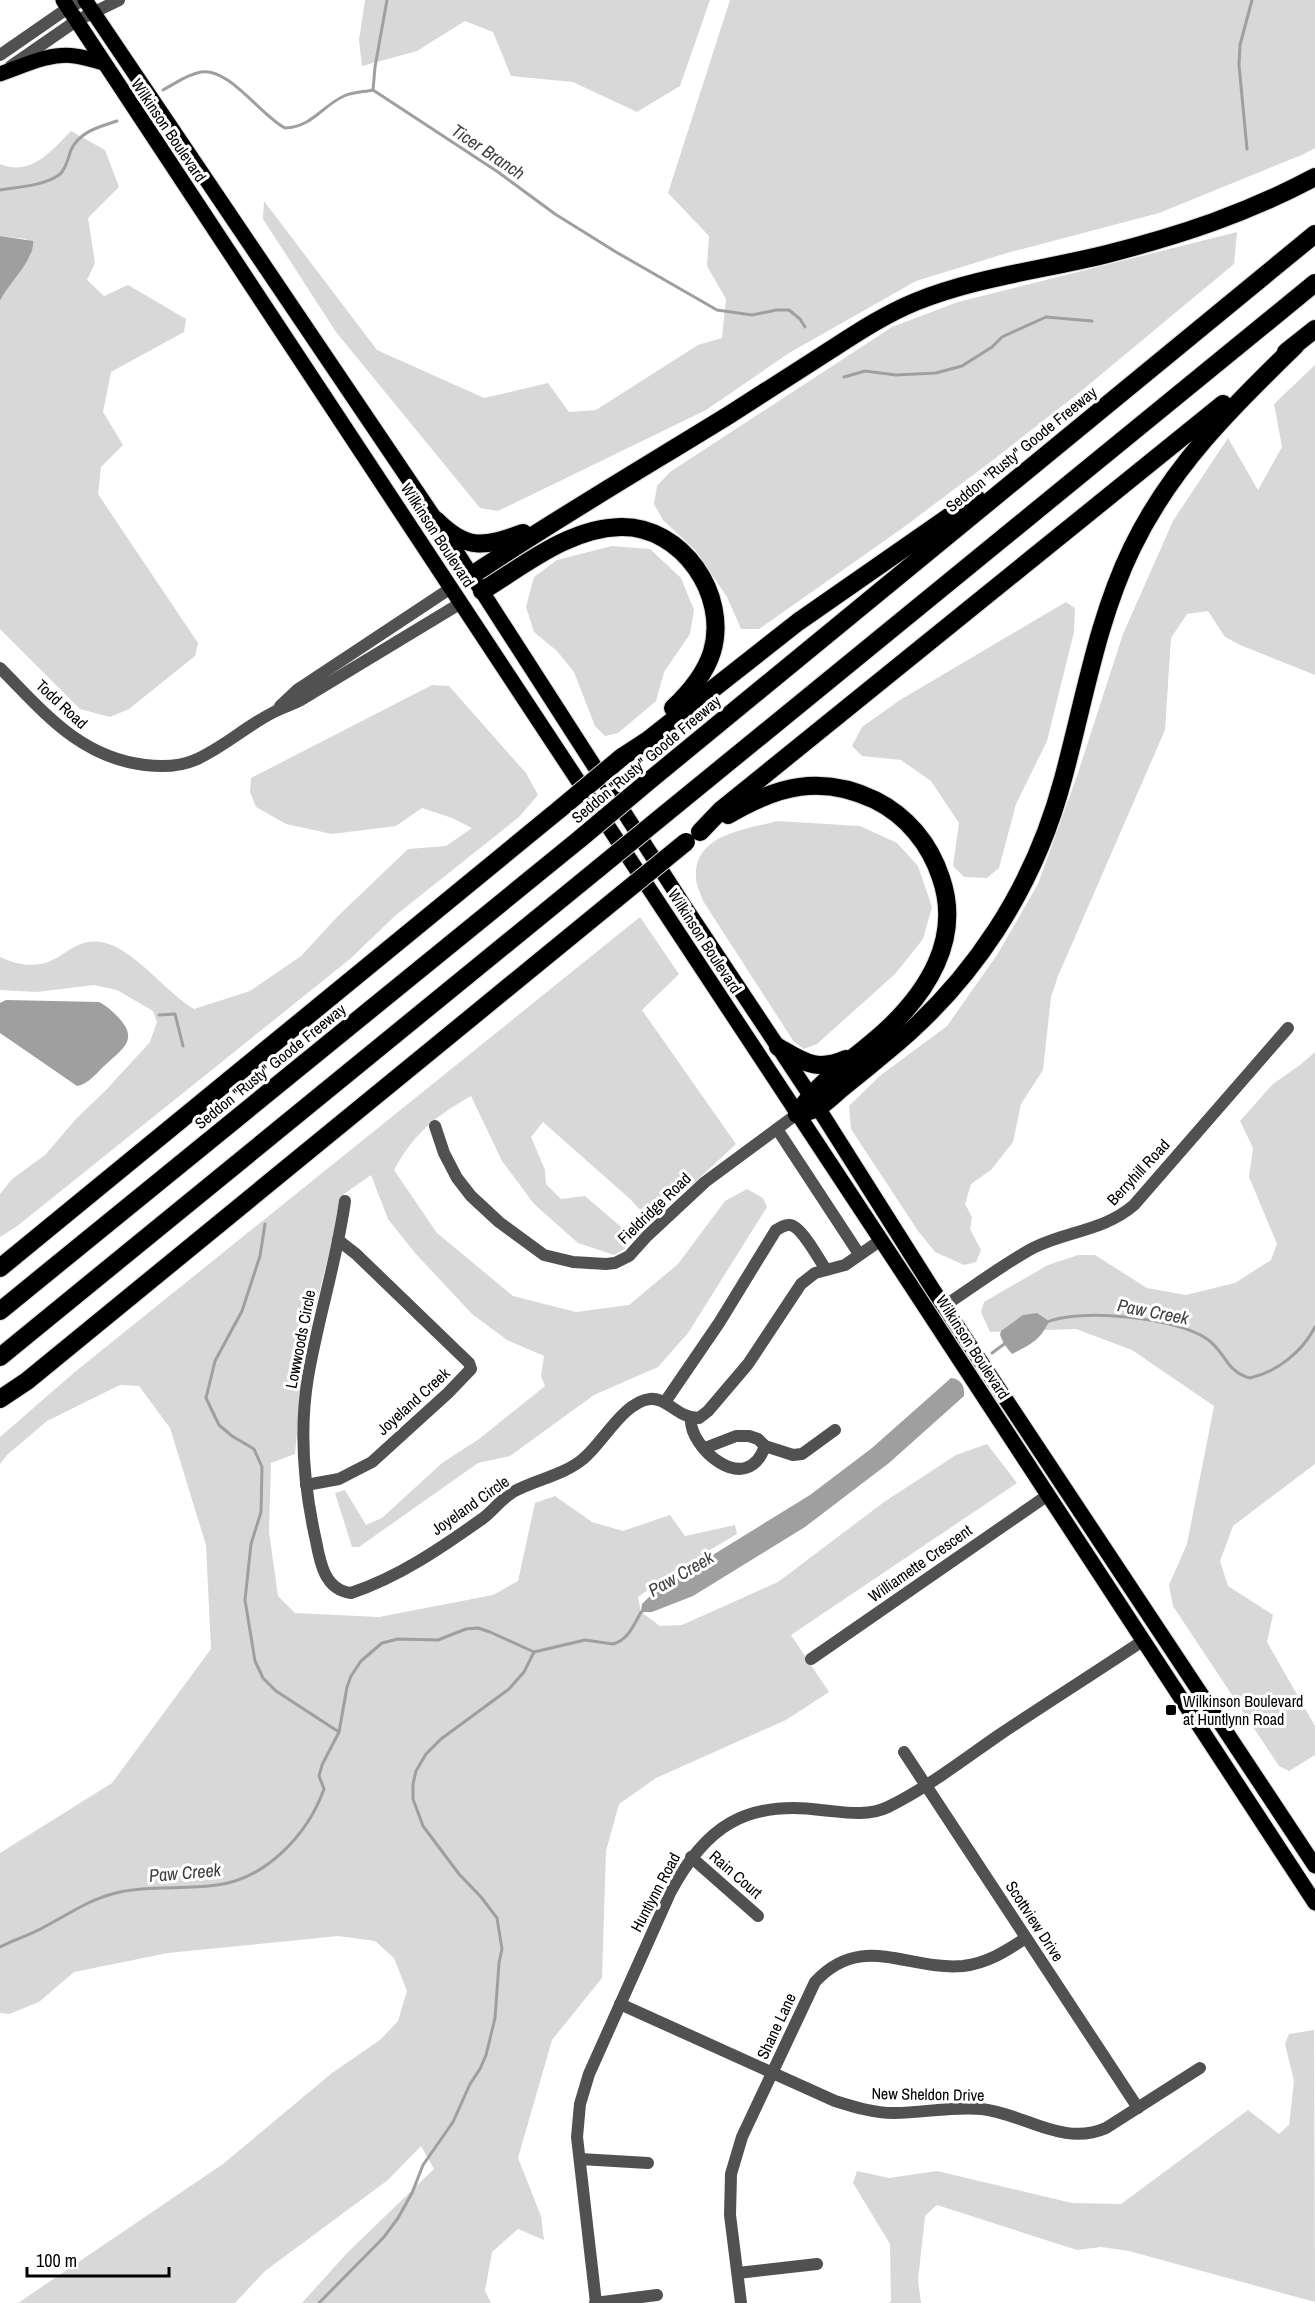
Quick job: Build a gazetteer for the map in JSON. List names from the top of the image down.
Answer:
{
  "streets": {
    "highway": ["Seddon \"Rusty\" Goode Freeway"],
    "main road": ["Wilkinson Boulevard"],
    "street": [
      "Todd Road",
      "Berryhill Road",
      "Fieldridge Road",
      "Lowwoods Circle",
      "Joyeland Creek",
      "Joyeland Circle",
      "Williamette Crescent",
      "Rain Court",
      "Huntlynn Road",
      "Scottview Drive",
      "Shane Lane",
      "New Sheldon Drive"
    ]
  },
  "crossings": [
    ["Wilkinson Boulevard", "Todd Road"],
    ["Wilkinson Boulevard", "Berryhill Road"],
    ["Wilkinson Boulevard", "Fieldridge Road"],
    ["Wilkinson Boulevard", "Williamette Crescent"],
    ["Wilkinson Boulevard", "Huntlynn Road"],
    ["Lowwoods Circle", "Joyeland Creek"],
    ["Lowwoods Circle", "Joyeland Circle"],
    ["Joyeland Creek", "Joyeland Circle"],
    ["Rain Court", "Huntlynn Road"],
    ["Huntlynn Road", "Scottview Drive"],
    ["Huntlynn Road", "New Sheldon Drive"],
    ["Scottview Drive", "Shane Lane"],
    ["Scottview Drive", "New Sheldon Drive"],
    ["Shane Lane", "New Sheldon Drive"]
  ],
  "water": ["Ticer Branch", "Paw Creek"],
  "places": {
    "transit": ["Wilkinson Boulevard at Huntlynn Road"]
  },
  "scale_bar": "100 m"
}
